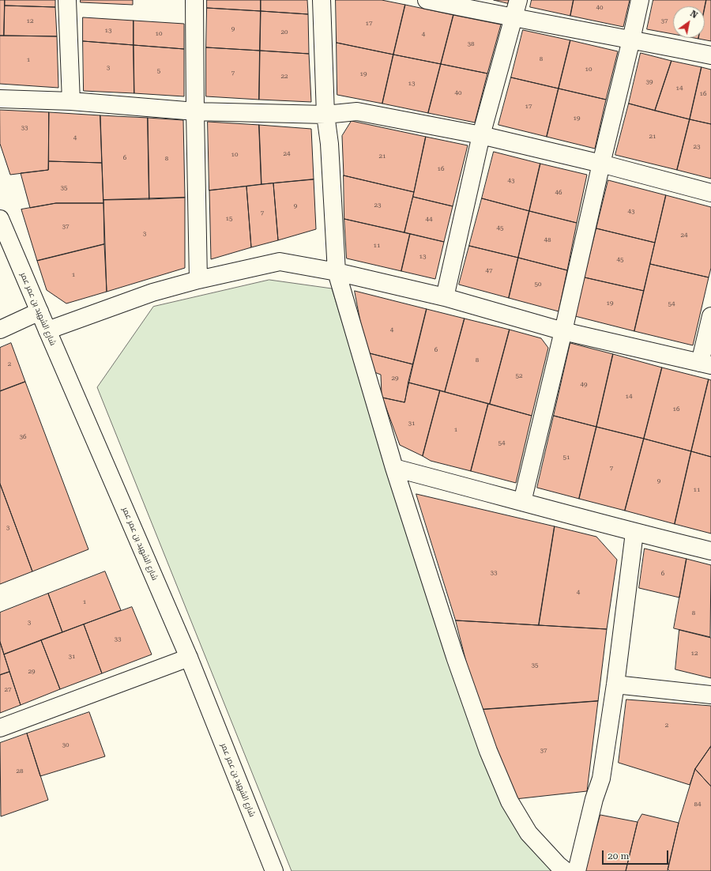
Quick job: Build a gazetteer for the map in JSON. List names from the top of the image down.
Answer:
{
  "streets": {
    "street": ["شارع الشهيد بن عمر عمر"]
  },
  "house_numbers": [
    "40",
    "12",
    "37",
    "17",
    "9",
    "13",
    "20",
    "10",
    "4",
    "38",
    "8",
    "1",
    "3",
    "10",
    "5",
    "7",
    "19",
    "22",
    "39",
    "13",
    "14",
    "40",
    "16",
    "17",
    "19",
    "33",
    "21",
    "4",
    "23",
    "24",
    "10",
    "21",
    "6",
    "8",
    "16",
    "43",
    "35",
    "46",
    "23",
    "9",
    "43",
    "7",
    "15",
    "44",
    "37",
    "45",
    "3",
    "24",
    "48",
    "11",
    "13",
    "45",
    "47",
    "1",
    "50",
    "19",
    "54",
    "4",
    "6",
    "8",
    "2",
    "52",
    "29",
    "49",
    "14",
    "16",
    "31",
    "1",
    "36",
    "54",
    "51",
    "7",
    "9",
    "11",
    "3",
    "33",
    "6",
    "4",
    "1",
    "8",
    "3",
    "33",
    "12",
    "31",
    "35",
    "29",
    "27",
    "2",
    "30",
    "37",
    "28",
    "84"
  ],
  "scale_bar": "20 m",
  "north": "top right"
}
